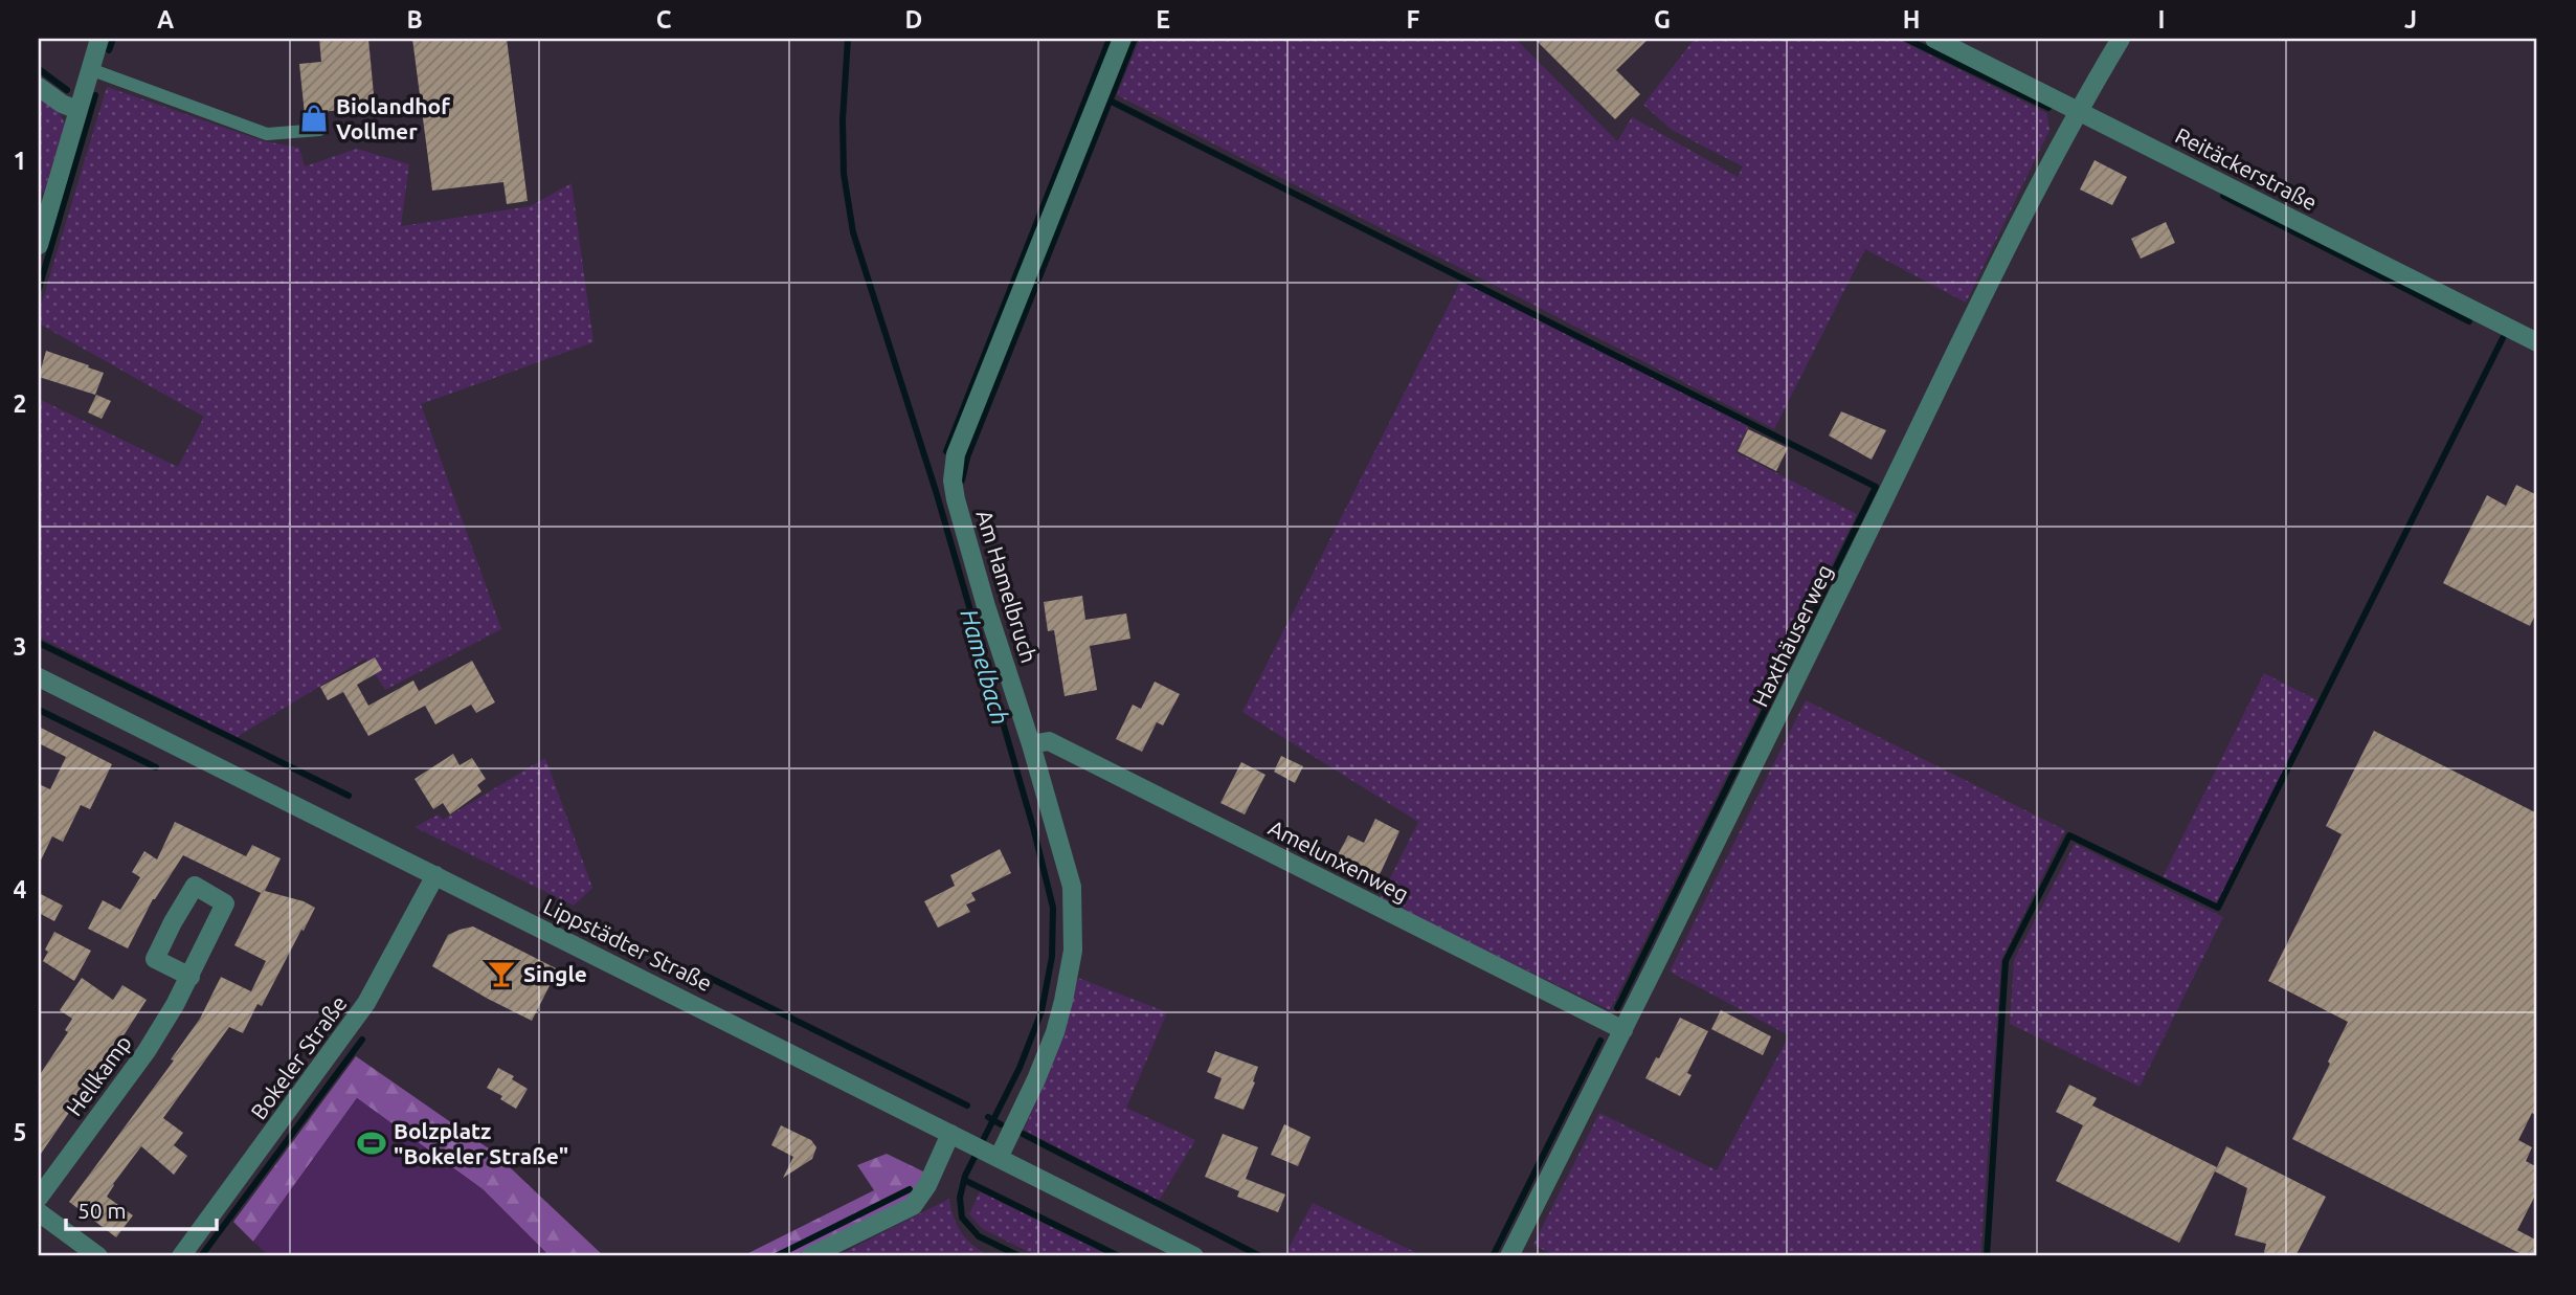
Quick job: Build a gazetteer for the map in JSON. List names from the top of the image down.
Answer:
{
  "streets": {
    "street": [
      "Reitäckerstraße",
      "Am Hamelbruch",
      "Haxthäuserweg",
      "Amelunxenweg",
      "Lippstädter Straße",
      "Bokeler Straße",
      "Hellkamp"
    ]
  },
  "crossings": [
    ["Reitäckerstraße", "Haxthäuserweg"],
    ["Am Hamelbruch", "Amelunxenweg"],
    ["Am Hamelbruch", "Lippstädter Straße"],
    ["Haxthäuserweg", "Amelunxenweg"],
    ["Lippstädter Straße", "Bokeler Straße"]
  ],
  "water": ["Hamelbach"],
  "places": {
    "shop": ["Biolandhof Vollmer"],
    "bar": ["Single"],
    "sports": ["Bolzplatz \"Bokeler Straße\""]
  },
  "scale_bar": "50 m",
  "grid": {
    "columns": [
      "A",
      "B",
      "C",
      "D",
      "E",
      "F",
      "G",
      "H",
      "I",
      "J"
    ],
    "rows": [
      "1",
      "2",
      "3",
      "4",
      "5"
    ]
  }
}
